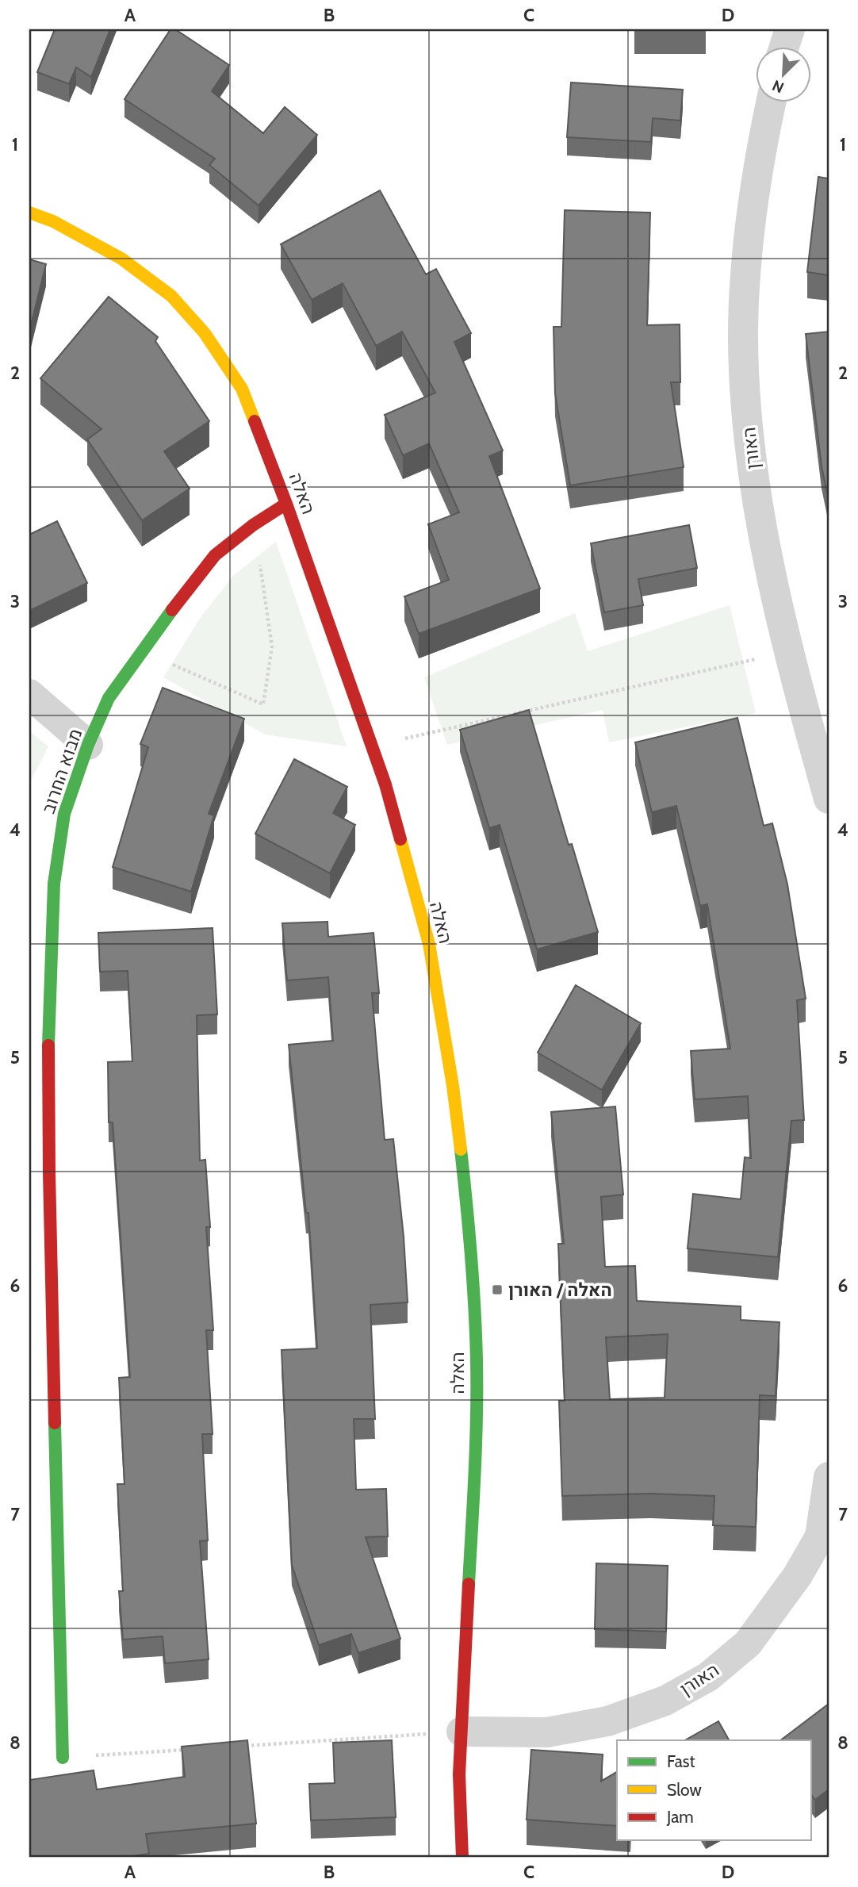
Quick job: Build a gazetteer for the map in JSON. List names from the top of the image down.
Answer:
{
  "streets": {
    "street": ["האורן", "האלה", "מבוא החרוב"]
  },
  "crossings": [
    ["האורן", "האלה"],
    ["האלה", "מבוא החרוב"]
  ],
  "places": {
    "transit": ["האלה / האורן"]
  },
  "legend": ["Fast", "Slow", "Jam"],
  "north": "bottom left",
  "grid": {
    "columns": [
      "A",
      "B",
      "C",
      "D"
    ],
    "rows": [
      "1",
      "2",
      "3",
      "4",
      "5",
      "6",
      "7",
      "8"
    ]
  }
}
